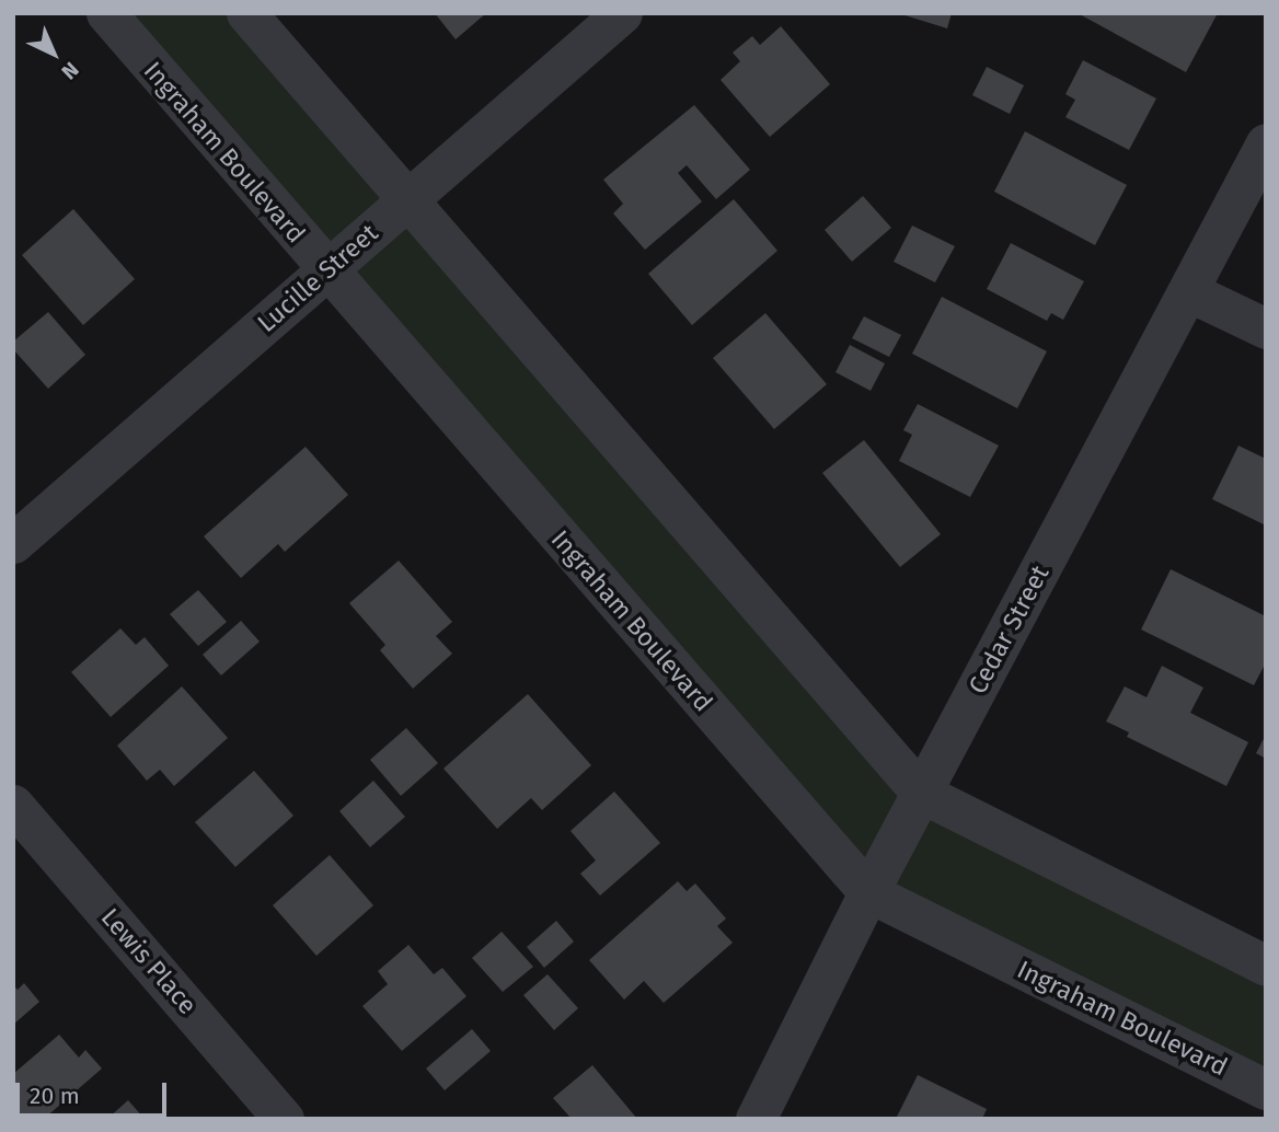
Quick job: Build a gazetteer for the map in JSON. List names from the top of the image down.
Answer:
{
  "streets": {
    "street": [
      "Ingraham Boulevard",
      "Lucille Street",
      "Cedar Street",
      "Lewis Place"
    ]
  },
  "crossings": [
    ["Ingraham Boulevard", "Lucille Street"],
    ["Ingraham Boulevard", "Cedar Street"]
  ],
  "scale_bar": "20 m",
  "north": "bottom right"
}
